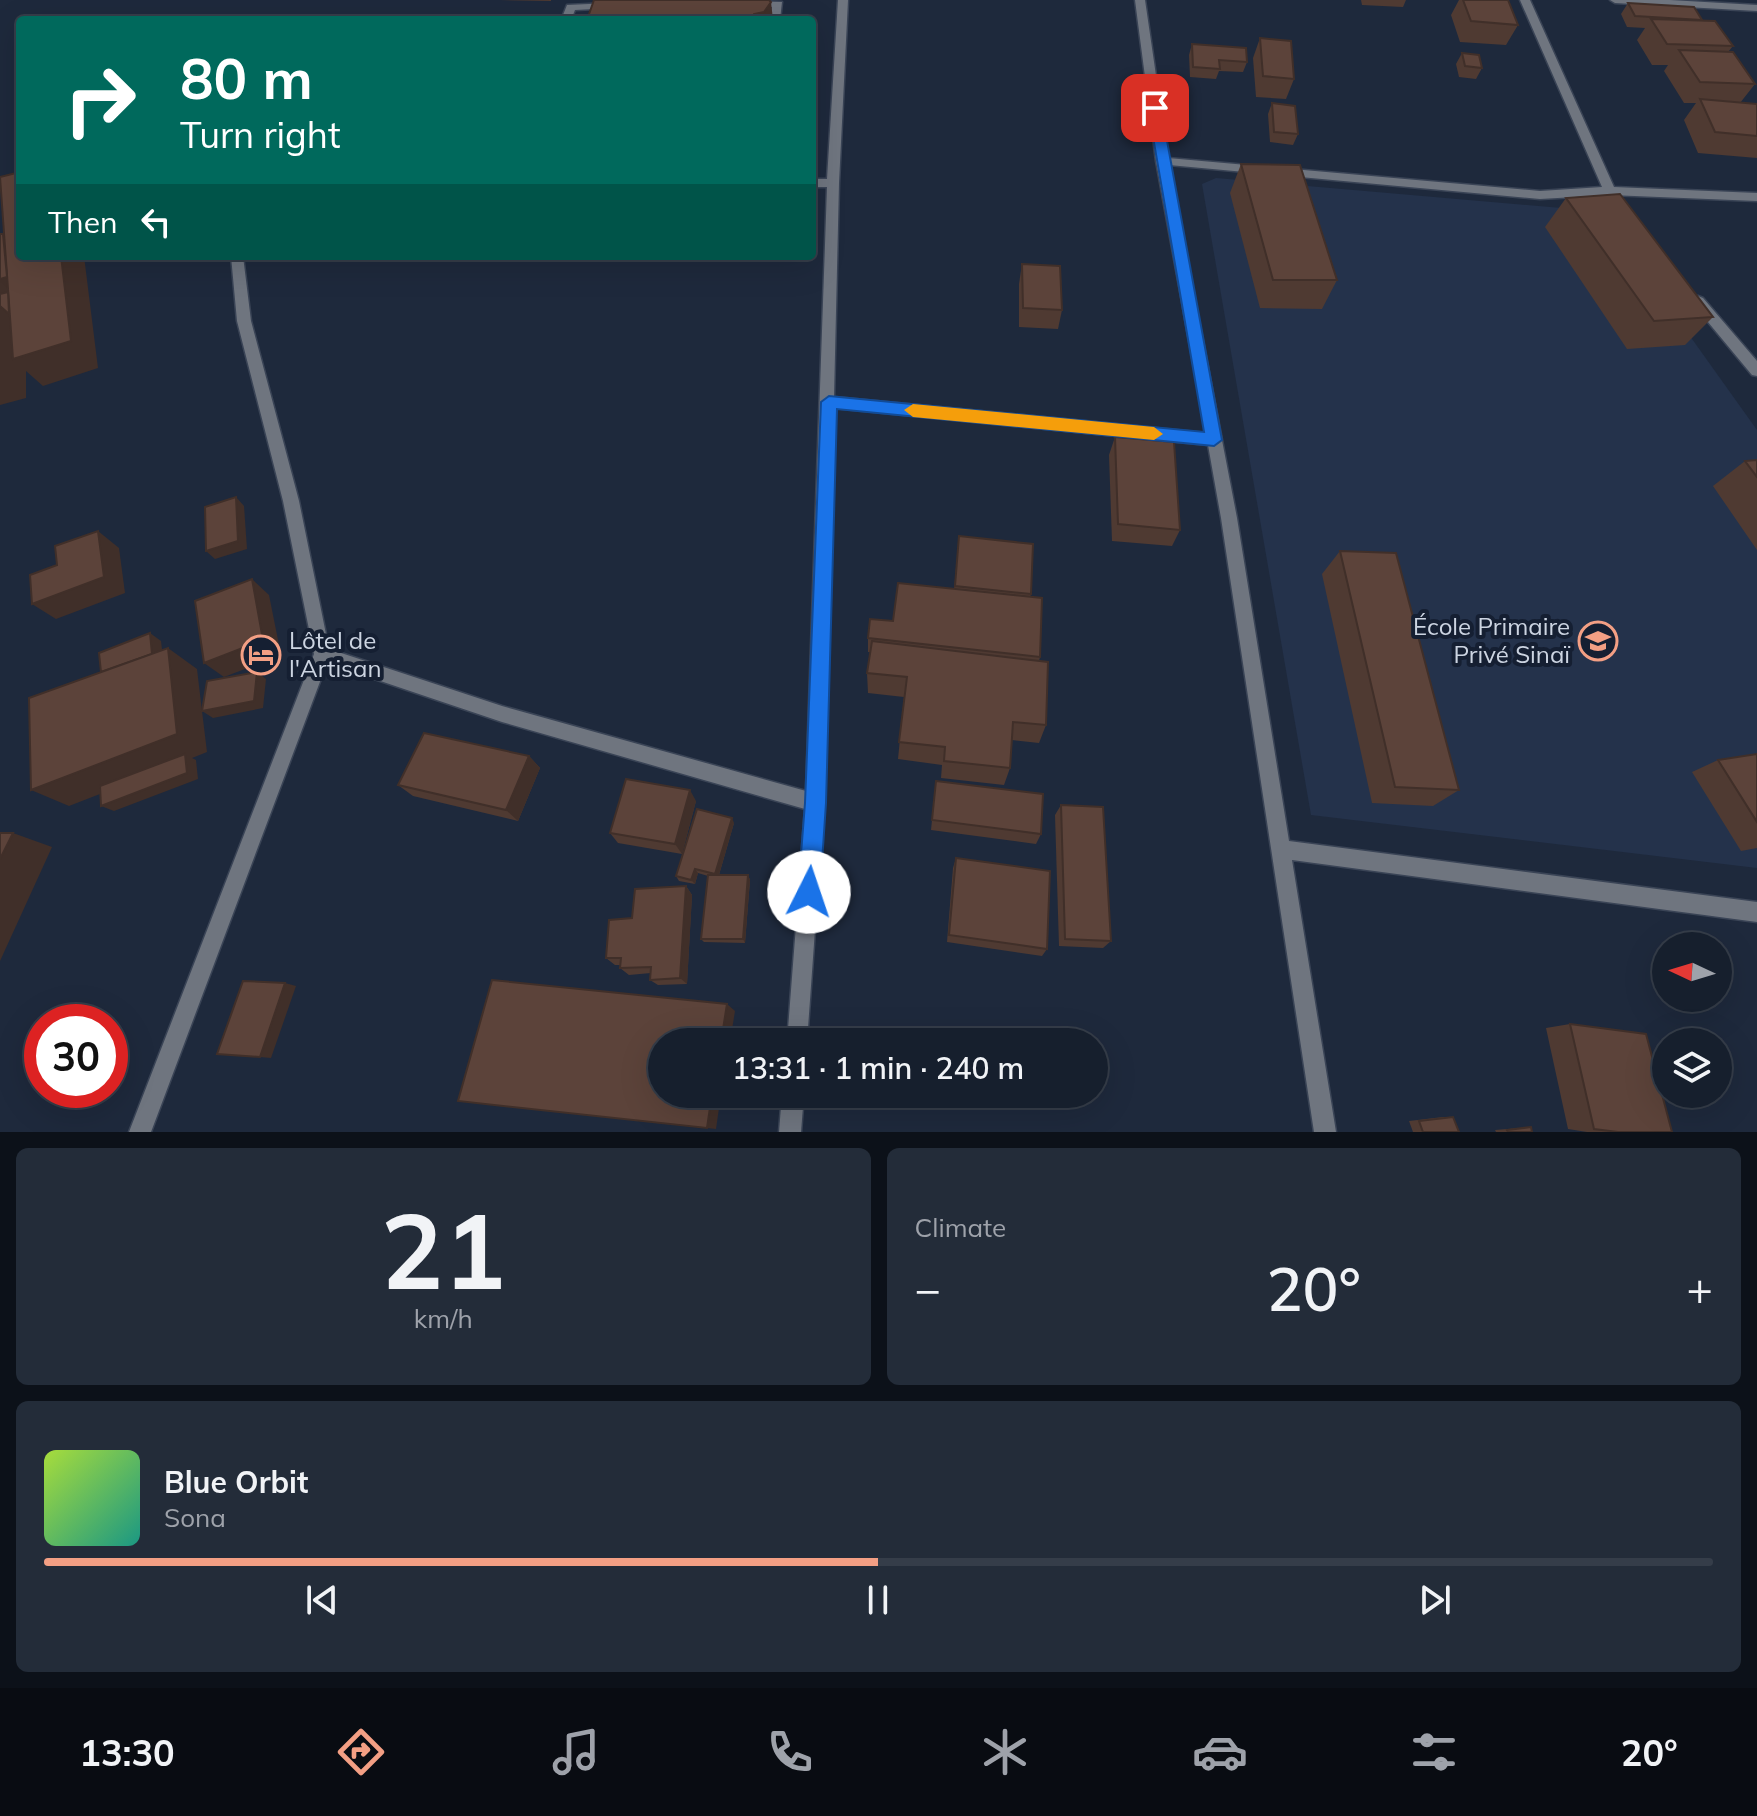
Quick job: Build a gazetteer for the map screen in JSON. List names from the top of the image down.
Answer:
{
  "places": {
    "school or university": ["École Primaire Privé Sinaï"],
    "hotel": ["Lôtel de l'Artisan"]
  },
  "north": "left",
  "page": {
    "turn": ["80 m", "Turn right"],
    "then": "Then",
    "limit": "30",
    "trip": "13:31 · 1 min · 240 m",
    "tile": [
      ["21", "km/h"],
      "Climate"
    ],
    "heat": ["−", "20°", "+"],
    "song": ["Blue Orbit", "Sona"],
    "tabs": ["13:30", "20°"]
  }
}
